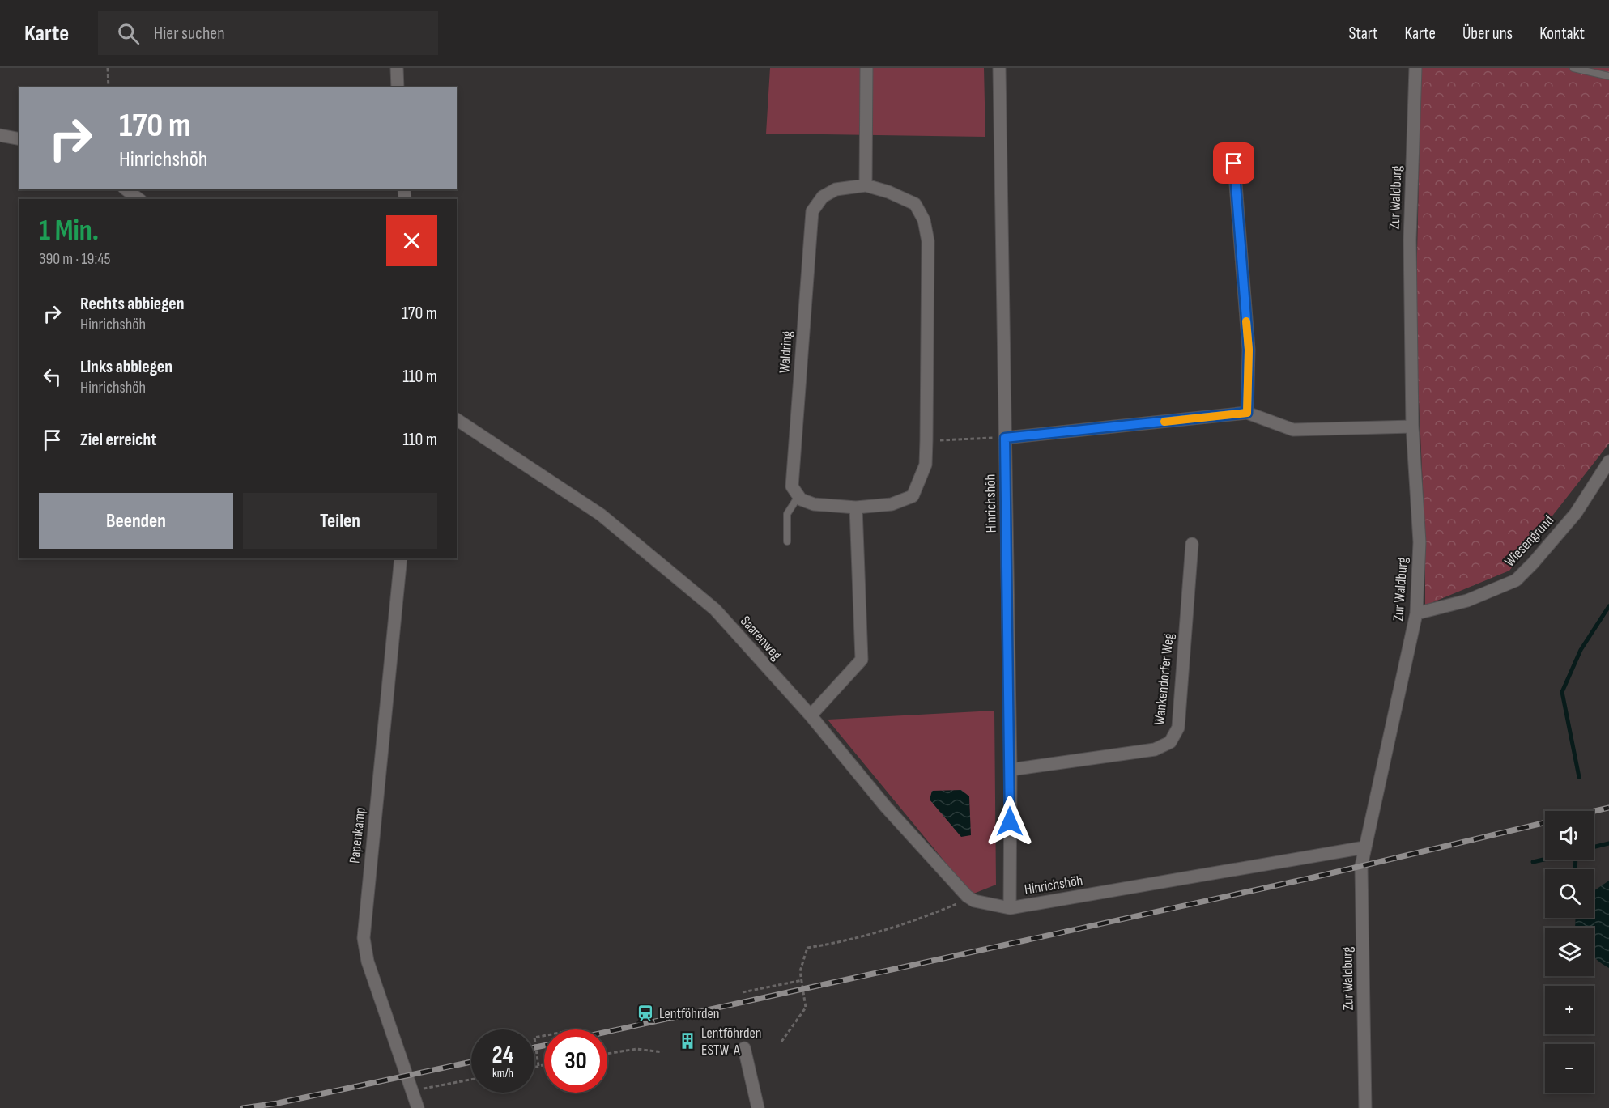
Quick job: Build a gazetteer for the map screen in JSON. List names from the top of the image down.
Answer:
{
  "streets": {
    "street": [
      "Zur Waldburg",
      "Waldring",
      "Hinrichshöh",
      "Wiesengrund",
      "Saarenweg",
      "Wankendorfer Weg",
      "Papenkamp"
    ]
  },
  "crossings": [
    ["Zur Waldburg", "Hinrichshöh"],
    ["Zur Waldburg", "Wiesengrund"],
    ["Hinrichshöh", "Saarenweg"],
    ["Hinrichshöh", "Wankendorfer Weg"]
  ],
  "places": {
    "station": ["Lentföhrden"],
    "building": ["Lentföhrden ESTW-A"]
  },
  "page": {
    "header": "Karte",
    "search": "Hier suchen",
    "nav": [
      "Start",
      "Karte",
      "Über uns",
      "Kontakt"
    ],
    "turn": ["170 m", "Hinrichshöh"],
    "heading": ["1 Min.", "390 m · 19:45"],
    "list": [
      {
        "name": "Rechts abbiegen",
        "note": "Hinrichshöh",
        "value": "170 m"
      },
      {
        "name": "Links abbiegen",
        "note": "Hinrichshöh",
        "value": "110 m"
      },
      {
        "name": "Ziel erreicht",
        "value": "110 m"
      }
    ],
    "buttons": ["Beenden", "Teilen"],
    "map_buttons": ["+", "−"],
    "speed": "24 km/h",
    "limit": "30"
  }
}
